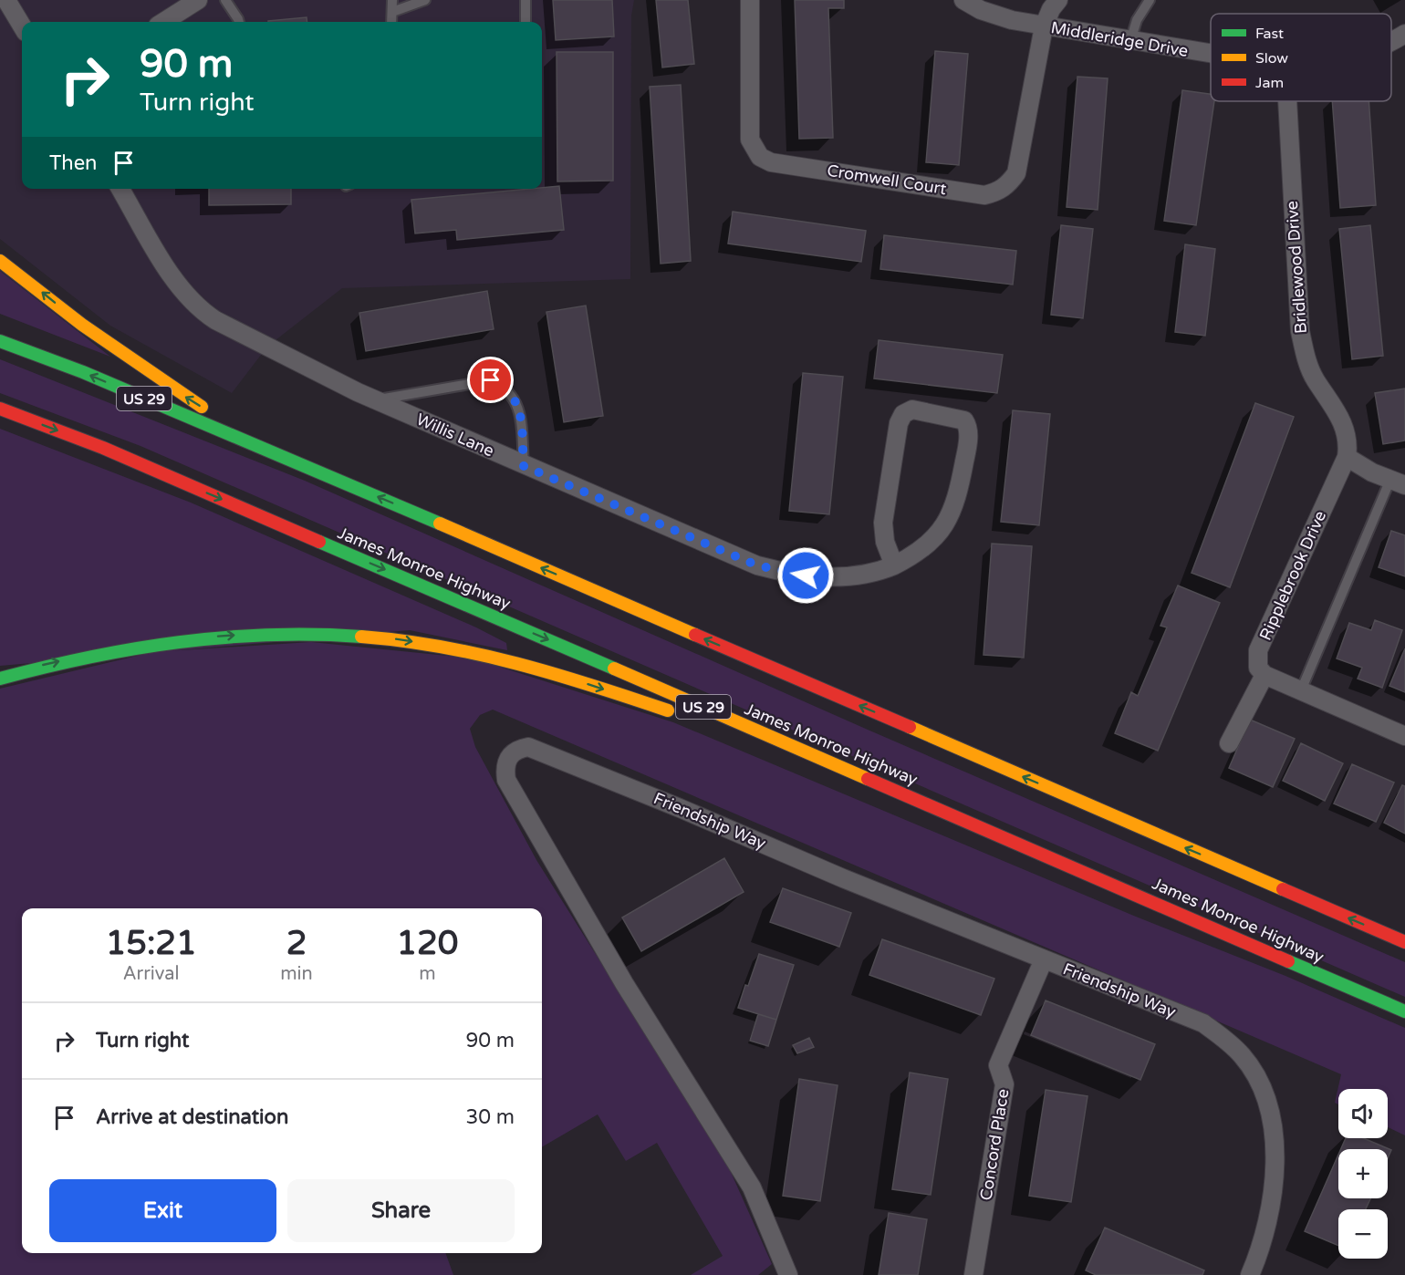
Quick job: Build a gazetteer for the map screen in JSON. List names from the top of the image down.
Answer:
{
  "streets": {
    "highway": ["US 29", "James Monroe Highway"],
    "street": [
      "Middleridge Drive",
      "Cromwell Court",
      "Bridlewood Drive",
      "Willis Lane",
      "Ripplebrook Drive",
      "Friendship Way",
      "Concord Place"
    ]
  },
  "crossings": [
    ["Middleridge Drive", "Cromwell Court"],
    ["Bridlewood Drive", "Ripplebrook Drive"],
    ["Friendship Way", "Concord Place"]
  ],
  "legend": ["Fast", "Slow", "Jam"],
  "page": {
    "turn": ["90 m", "Turn right"],
    "then": "Then",
    "eta": [
      "15:21",
      "Arrival",
      "2",
      "min",
      "120",
      "m"
    ],
    "list": [
      {
        "name": "Turn right",
        "value": "90 m"
      },
      {
        "name": "Arrive at destination",
        "value": "30 m"
      }
    ],
    "map_buttons": ["+", "−"],
    "buttons": ["Exit", "Share"]
  }
}
